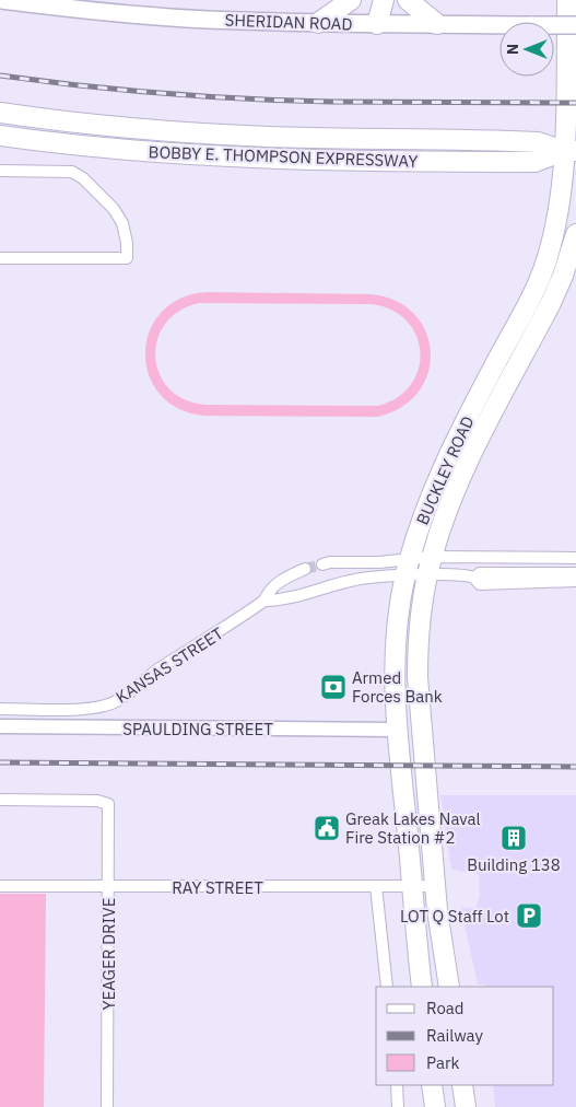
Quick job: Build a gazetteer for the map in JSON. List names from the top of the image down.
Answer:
{
  "streets": {
    "highway": ["BOBBY E. THOMPSON EXPRESSWAY", "BUCKLEY ROAD"],
    "main road": ["SHERIDAN ROAD"],
    "street": [
      "KANSAS STREET",
      "SPAULDING STREET",
      "RAY STREET",
      "YEAGER DRIVE"
    ]
  },
  "crossings": [
    ["BOBBY E. THOMPSON EXPRESSWAY", "BUCKLEY ROAD"],
    ["BUCKLEY ROAD", "KANSAS STREET"],
    ["BUCKLEY ROAD", "SPAULDING STREET"],
    ["BUCKLEY ROAD", "RAY STREET"],
    ["RAY STREET", "YEAGER DRIVE"]
  ],
  "places": {
    "bank": ["Armed Forces Bank"],
    "public building": ["Greak Lakes Naval Fire Station #2"],
    "building": ["Building 138"],
    "parking": ["LOT Q Staff Lot"]
  },
  "legend": ["Road", "Railway", "Park"],
  "north": "left"
}
